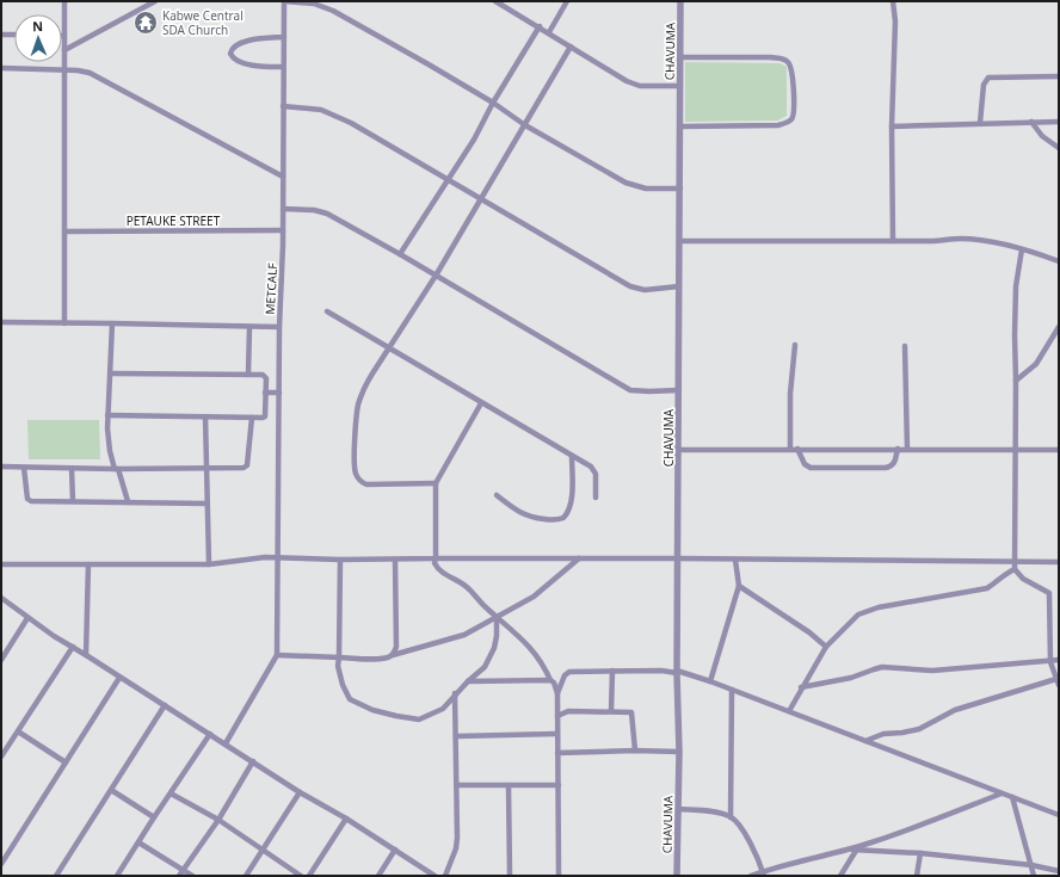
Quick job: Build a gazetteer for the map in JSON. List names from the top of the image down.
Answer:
{
  "streets": {
    "street": ["CHAVUMA", "PETAUKE STREET", "METCALF"]
  },
  "crossings": [
    ["PETAUKE STREET", "METCALF"]
  ],
  "places": {
    "temple": ["Kabwe Central SDA Church"]
  },
  "north": "top"
}
